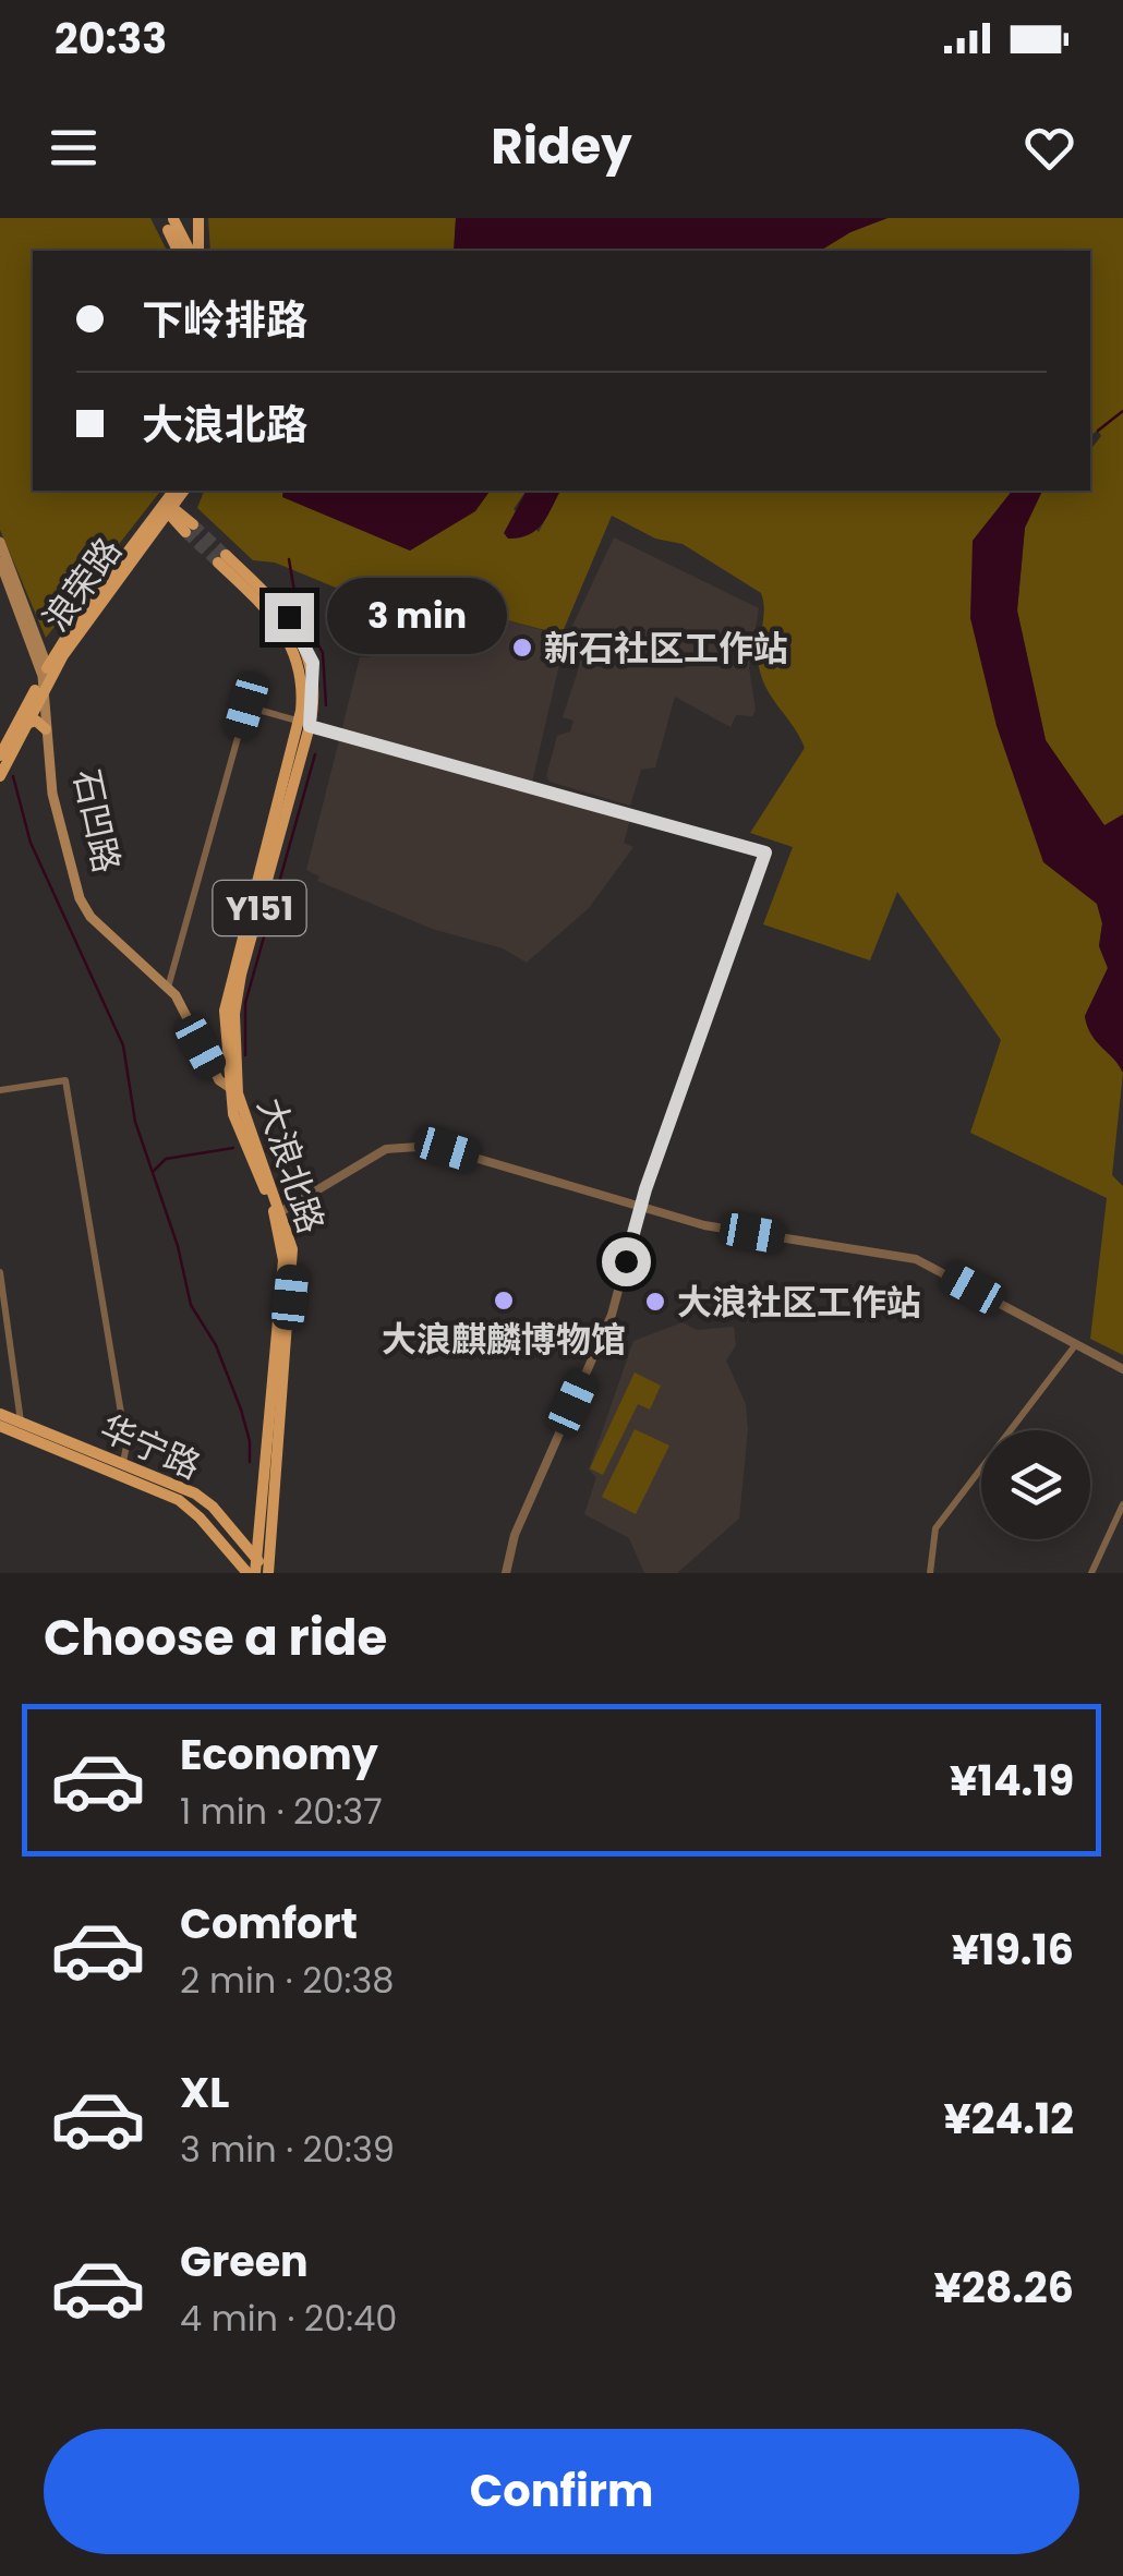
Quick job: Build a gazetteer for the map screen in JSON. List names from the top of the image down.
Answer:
{
  "streets": {
    "main road": [
      "浪荣路",
      "石凹路",
      "Y151",
      "大浪北路",
      "华宁路"
    ]
  },
  "crossings": [
    ["浪荣路", "石凹路"],
    ["石凹路", "大浪北路"],
    ["大浪北路", "华宁路"]
  ],
  "places": ["新石社区工作站", "大浪麒麟博物馆", "大浪社区工作站"],
  "page": {
    "status": "20:33",
    "header": "Ridey",
    "banner": ["下岭排路", "大浪北路"],
    "bubble": "3 min",
    "heading": "Choose a ride",
    "list": [
      {
        "name": "Economy",
        "note": "1 min · 20:37",
        "value": "¥14.19"
      },
      {
        "name": "Comfort",
        "note": "2 min · 20:38",
        "value": "¥19.16"
      },
      {
        "name": "XL",
        "note": "3 min · 20:39",
        "value": "¥24.12"
      },
      {
        "name": "Green",
        "note": "4 min · 20:40",
        "value": "¥28.26"
      }
    ],
    "buttons": "Confirm"
  }
}
